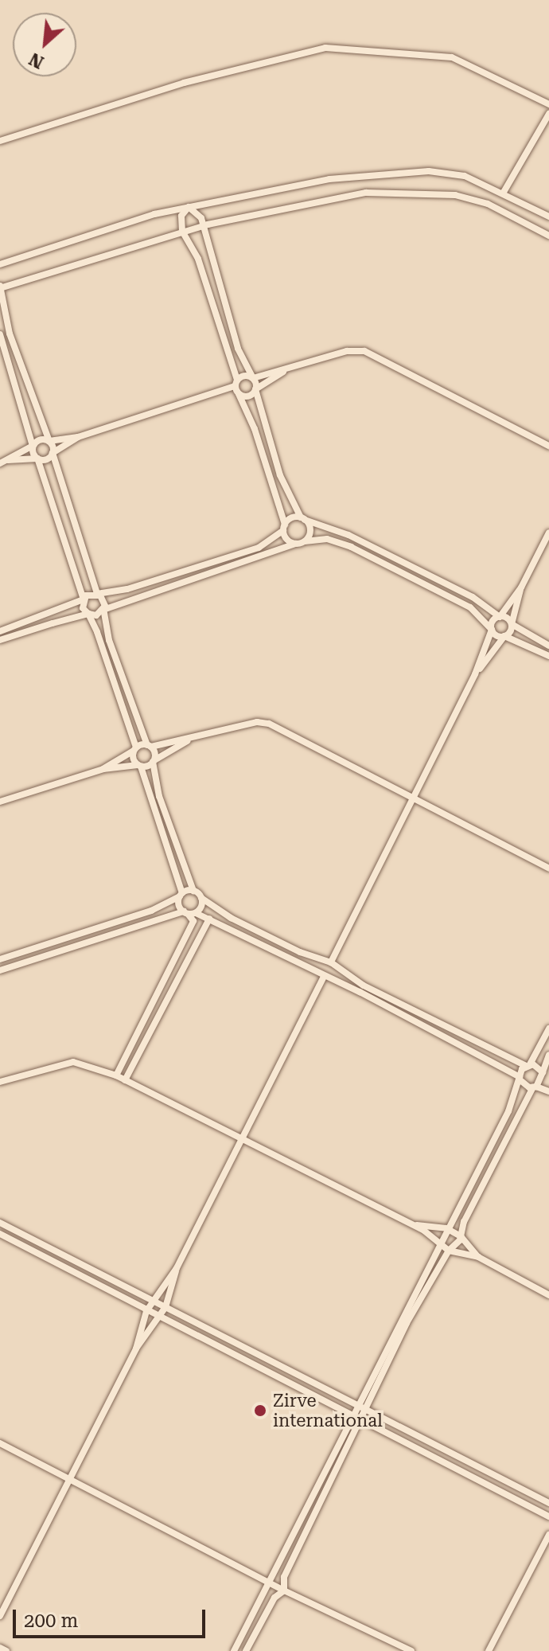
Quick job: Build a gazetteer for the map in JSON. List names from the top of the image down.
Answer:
{
  "places": ["Zirve international"],
  "scale_bar": "200 m",
  "north": "bottom left"
}
